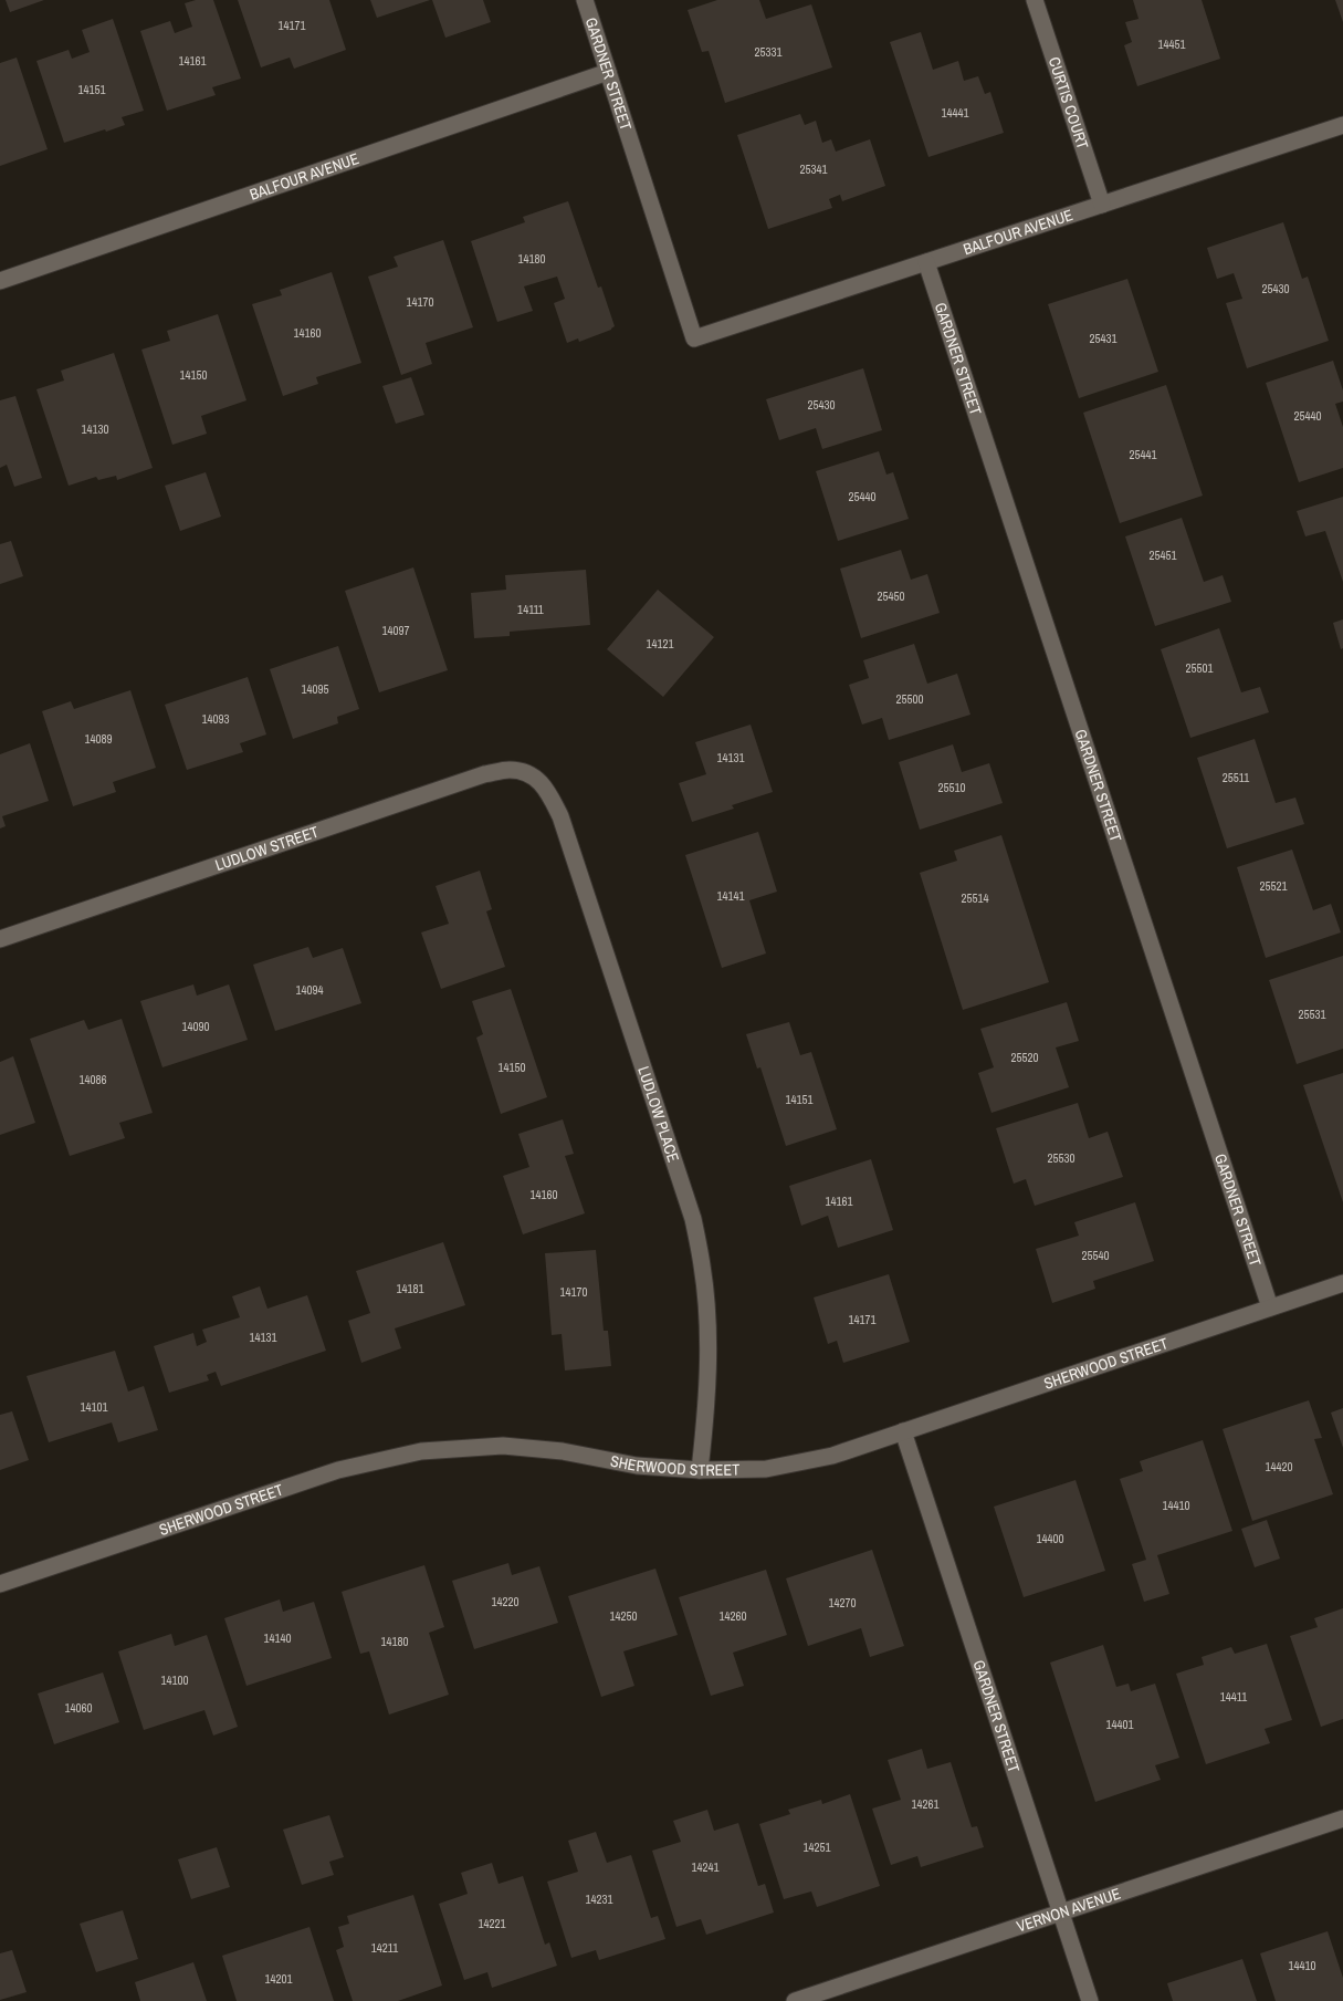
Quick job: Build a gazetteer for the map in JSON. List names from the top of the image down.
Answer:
{
  "streets": {
    "street": [
      "GARDNER STREET",
      "CURTIS COURT",
      "BALFOUR AVENUE",
      "LUDLOW STREET",
      "LUDLOW PLACE",
      "SHERWOOD STREET",
      "VERNON AVENUE"
    ]
  },
  "crossings": [
    ["GARDNER STREET", "BALFOUR AVENUE"],
    ["GARDNER STREET", "SHERWOOD STREET"],
    ["GARDNER STREET", "VERNON AVENUE"],
    ["CURTIS COURT", "BALFOUR AVENUE"],
    ["LUDLOW STREET", "LUDLOW PLACE"],
    ["LUDLOW PLACE", "SHERWOOD STREET"]
  ],
  "house_numbers": [
    "14171",
    "14451",
    "25331",
    "14161",
    "14151",
    "14441",
    "25341",
    "14180",
    "25430",
    "14170",
    "14160",
    "25431",
    "14150",
    "25430",
    "25440",
    "14130",
    "25441",
    "25440",
    "25451",
    "25450",
    "14111",
    "14097",
    "14121",
    "25501",
    "14095",
    "25500",
    "14093",
    "14089",
    "14131",
    "25511",
    "25510",
    "25521",
    "14141",
    "25514",
    "14094",
    "25531",
    "14090",
    "25520",
    "14150",
    "14086",
    "14151",
    "25530",
    "14160",
    "14161",
    "25540",
    "14181",
    "14170",
    "14171",
    "14131",
    "14101",
    "14420",
    "14410",
    "14400",
    "14220",
    "14270",
    "14250",
    "14260",
    "14140",
    "14180",
    "14100",
    "14411",
    "14060",
    "14401",
    "14261",
    "14251",
    "14241",
    "14231",
    "14221",
    "14211",
    "14410",
    "14201"
  ]
}
